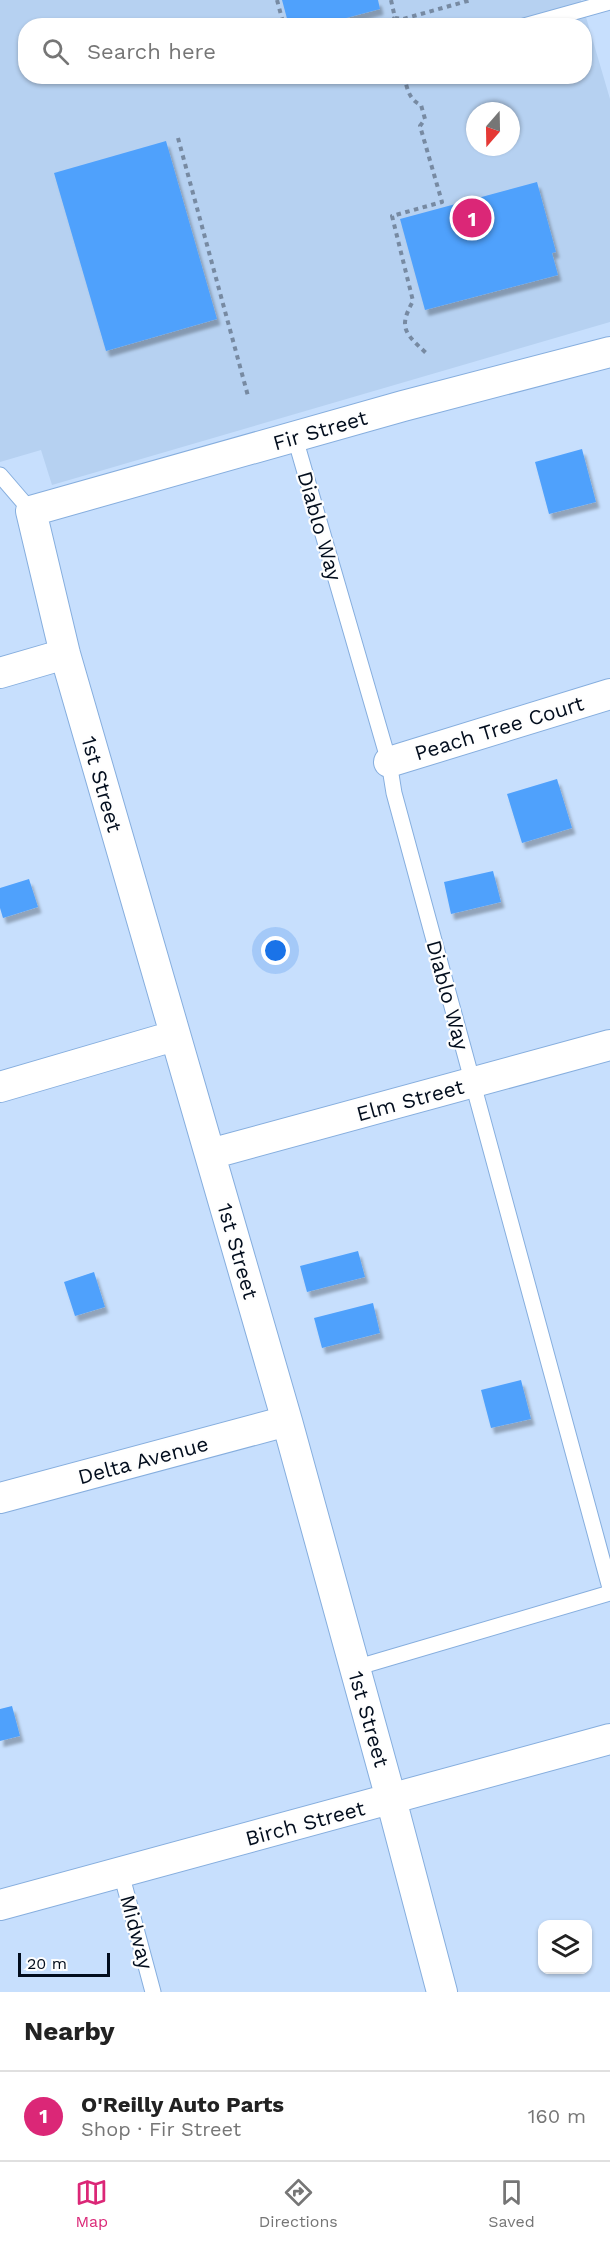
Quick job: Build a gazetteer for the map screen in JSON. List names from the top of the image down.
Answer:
{
  "streets": {
    "street": [
      "Fir Street",
      "Peach Tree Court",
      "1st Street",
      "Elm Street",
      "Delta Avenue",
      "Birch Street"
    ],
    "lane": ["Diablo Way", "Midway"]
  },
  "crossings": [
    ["Fir Street", "Diablo Way"],
    ["Fir Street", "1st Street"],
    ["Diablo Way", "Peach Tree Court"],
    ["Diablo Way", "Elm Street"],
    ["1st Street", "Elm Street"],
    ["1st Street", "Delta Avenue"],
    ["1st Street", "Birch Street"],
    ["Birch Street", "Midway"]
  ],
  "scale_bar": "20 m",
  "north": "bottom",
  "page": {
    "search": "Search here",
    "pins": "1",
    "scale": "20 m",
    "heading": "Nearby",
    "list": [
      {
        "mark": "1",
        "name": "O'Reilly Auto Parts",
        "note": "Shop · Fir Street",
        "value": "160 m"
      }
    ],
    "nav": ["Map", "Directions", "Saved"]
  }
}
